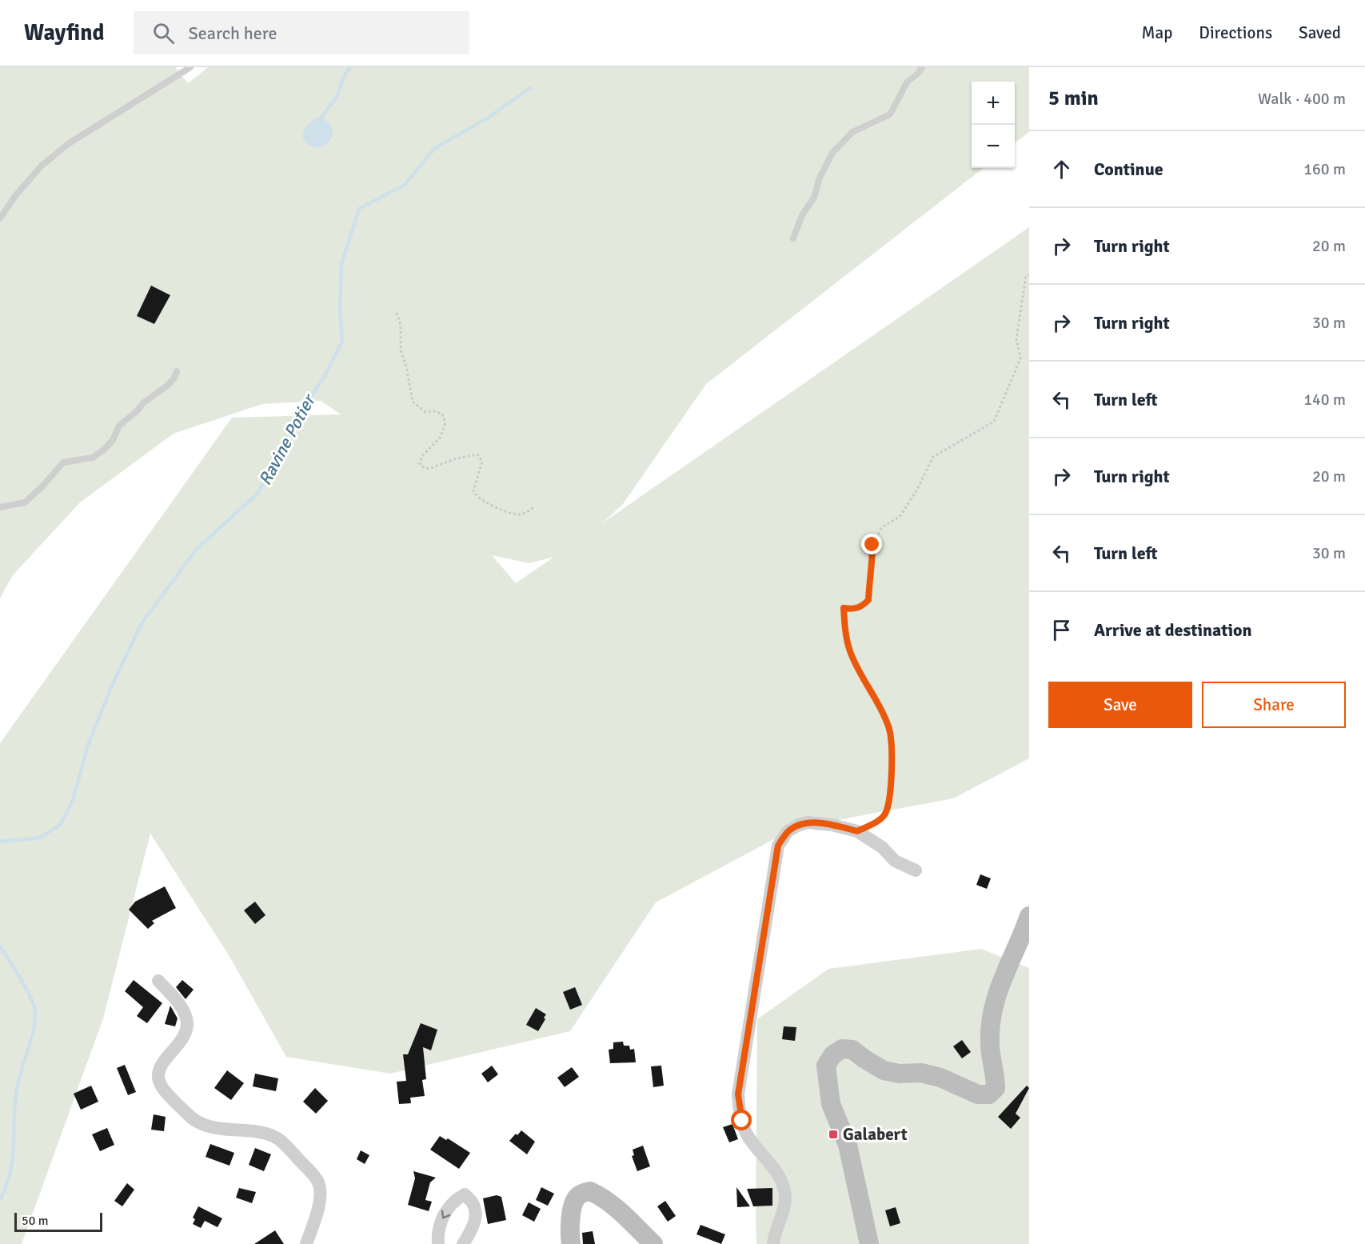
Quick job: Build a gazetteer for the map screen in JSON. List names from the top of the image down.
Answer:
{
  "water": ["Ravine Potier"],
  "places": {
    "transit": ["Galabert"]
  },
  "scale_bar": "50 m",
  "page": {
    "header": "Wayfind",
    "search": "Search here",
    "nav": ["Map", "Directions", "Saved"],
    "heading": ["5 min", "Walk · 400 m"],
    "map_buttons": ["+", "−"],
    "list": [
      ["Continue", "160 m"],
      ["Turn right", "20 m"],
      ["Turn right", "30 m"],
      ["Turn left", "140 m"],
      ["Turn right", "20 m"],
      ["Turn left", "30 m"],
      "Arrive at destination"
    ],
    "buttons": ["Save", "Share"],
    "scale": "50 m"
  }
}
